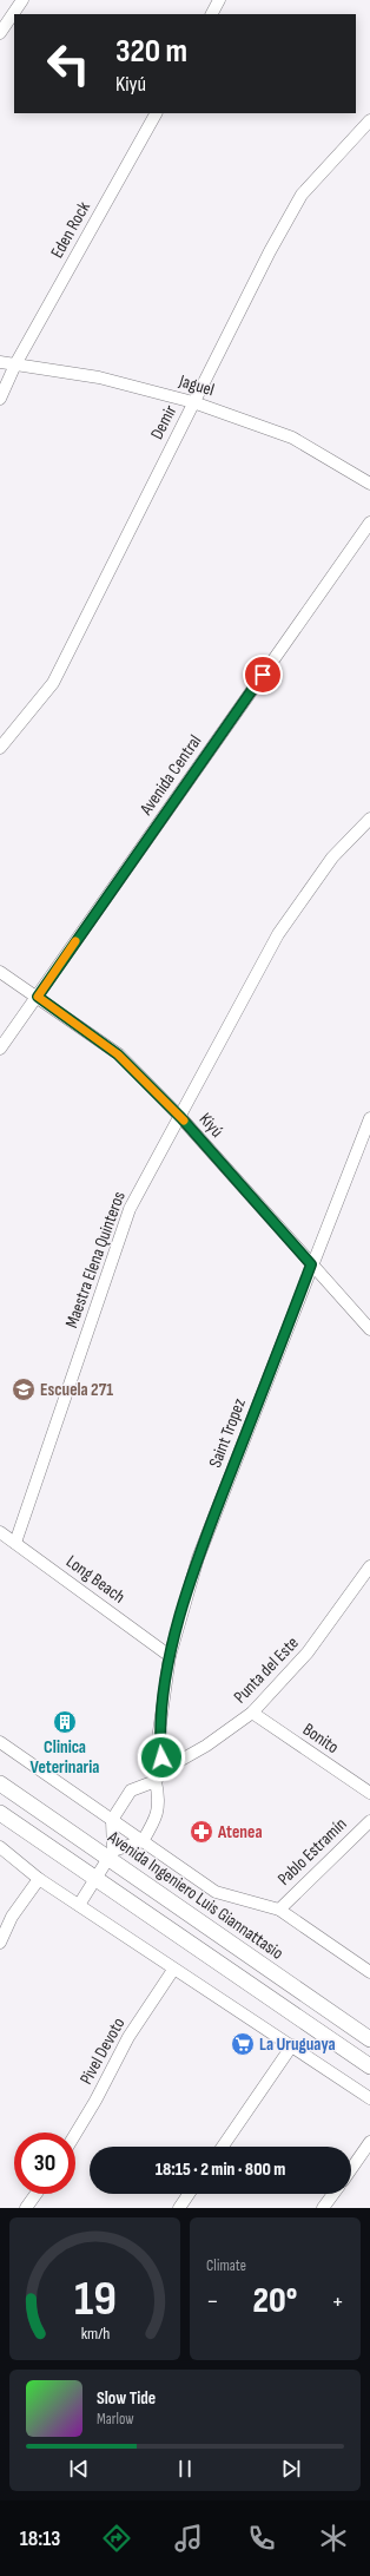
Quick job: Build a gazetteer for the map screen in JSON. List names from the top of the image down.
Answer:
{
  "streets": {
    "main road": ["Avenida Ingeniero Luis Giannattasio"],
    "street": [
      "Eden Rock",
      "Jaguel",
      "Demir",
      "Avenida Central",
      "Kiyú",
      "Maestra Elena Quinteros",
      "Saint Tropez",
      "Long Beach",
      "Punta del Este",
      "Bonito",
      "Pablo Estramín",
      "Pivel Devoto"
    ]
  },
  "crossings": [
    ["Eden Rock", "Jaguel"],
    ["Jaguel", "Demir"],
    ["Avenida Central", "Kiyú"],
    ["Kiyú", "Maestra Elena Quinteros"],
    ["Kiyú", "Saint Tropez"],
    ["Maestra Elena Quinteros", "Long Beach"],
    ["Saint Tropez", "Long Beach"],
    ["Saint Tropez", "Punta del Este"],
    ["Punta del Este", "Bonito"],
    ["Pablo Estramín", "Avenida Ingeniero Luis Giannattasio"]
  ],
  "places": {
    "school or university": ["Escuela 271"],
    "building": ["Clinica Veterinaria"],
    "pharmacy": ["Atenea"],
    "supermarket": ["La Uruguaya"]
  },
  "page": {
    "turn": ["320 m", "Kiyú"],
    "limit": "30",
    "trip": "18:15 · 2 min · 800 m",
    "tile": "Climate",
    "heat": ["−", "20°", "+"],
    "song": ["Slow Tide", "Marlow"],
    "tabs": "18:13",
    "gauge": ["19", "km/h"]
  }
}
